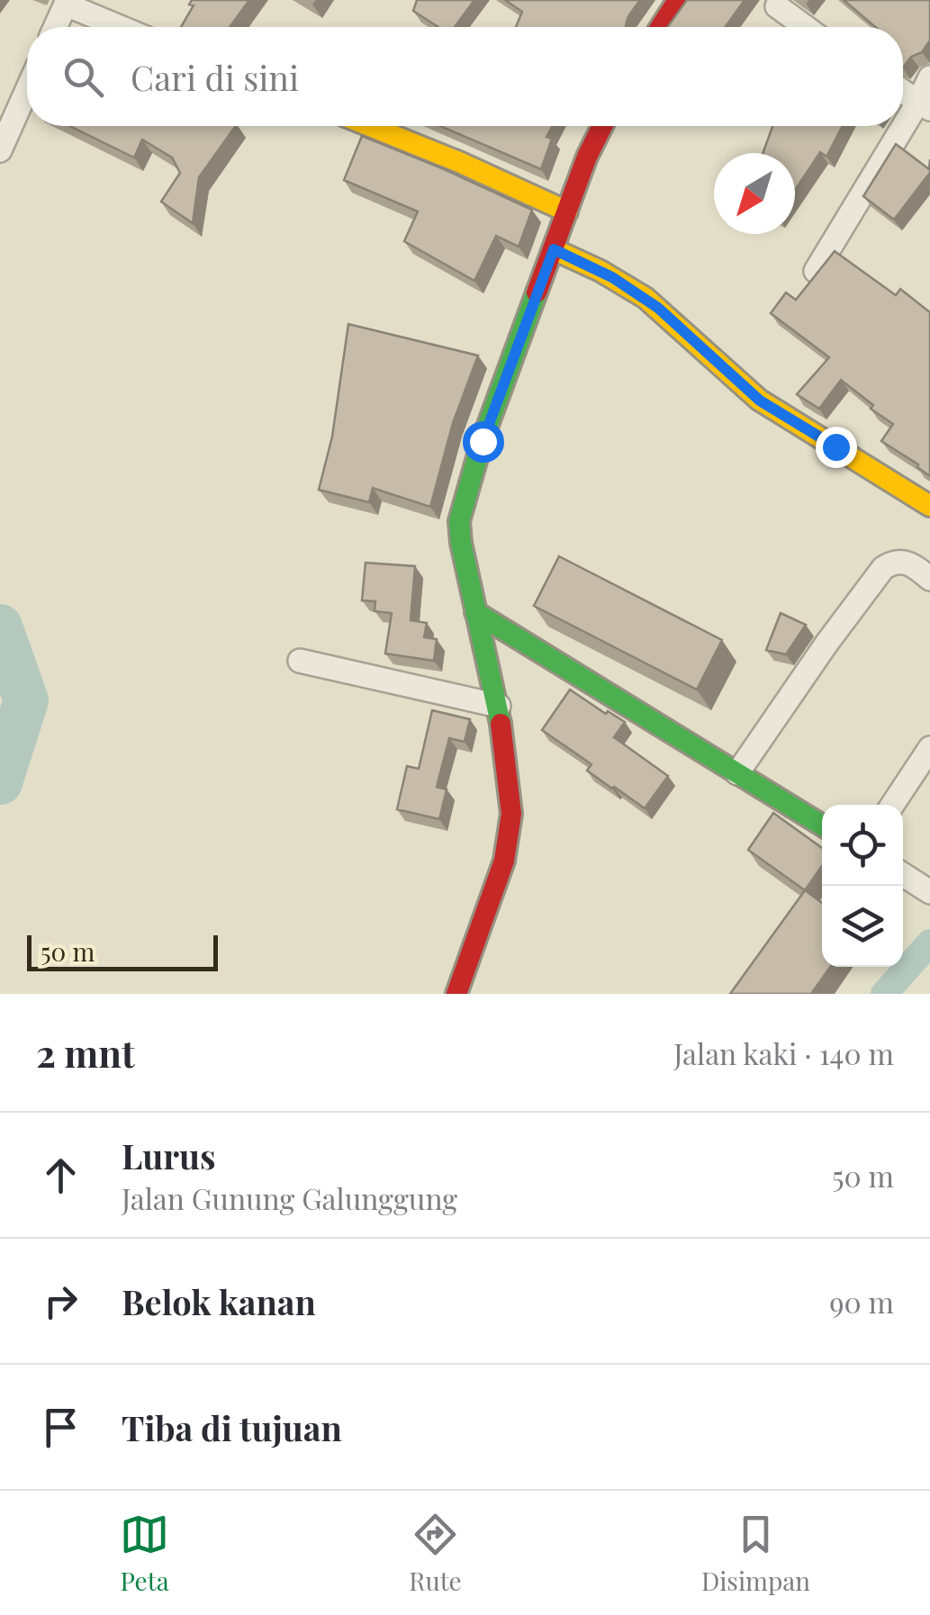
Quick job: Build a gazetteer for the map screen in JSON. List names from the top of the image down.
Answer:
{
  "scale_bar": "50 m",
  "north": "bottom left",
  "page": {
    "search": "Cari di sini",
    "scale": "50 m",
    "heading": ["2 mnt", "Jalan kaki · 140 m"],
    "list": [
      ["Lurus", "Jalan Gunung Galunggung", "50 m"],
      ["Belok kanan", "90 m"],
      "Tiba di tujuan"
    ],
    "nav": ["Peta", "Rute", "Disimpan"]
  }
}
